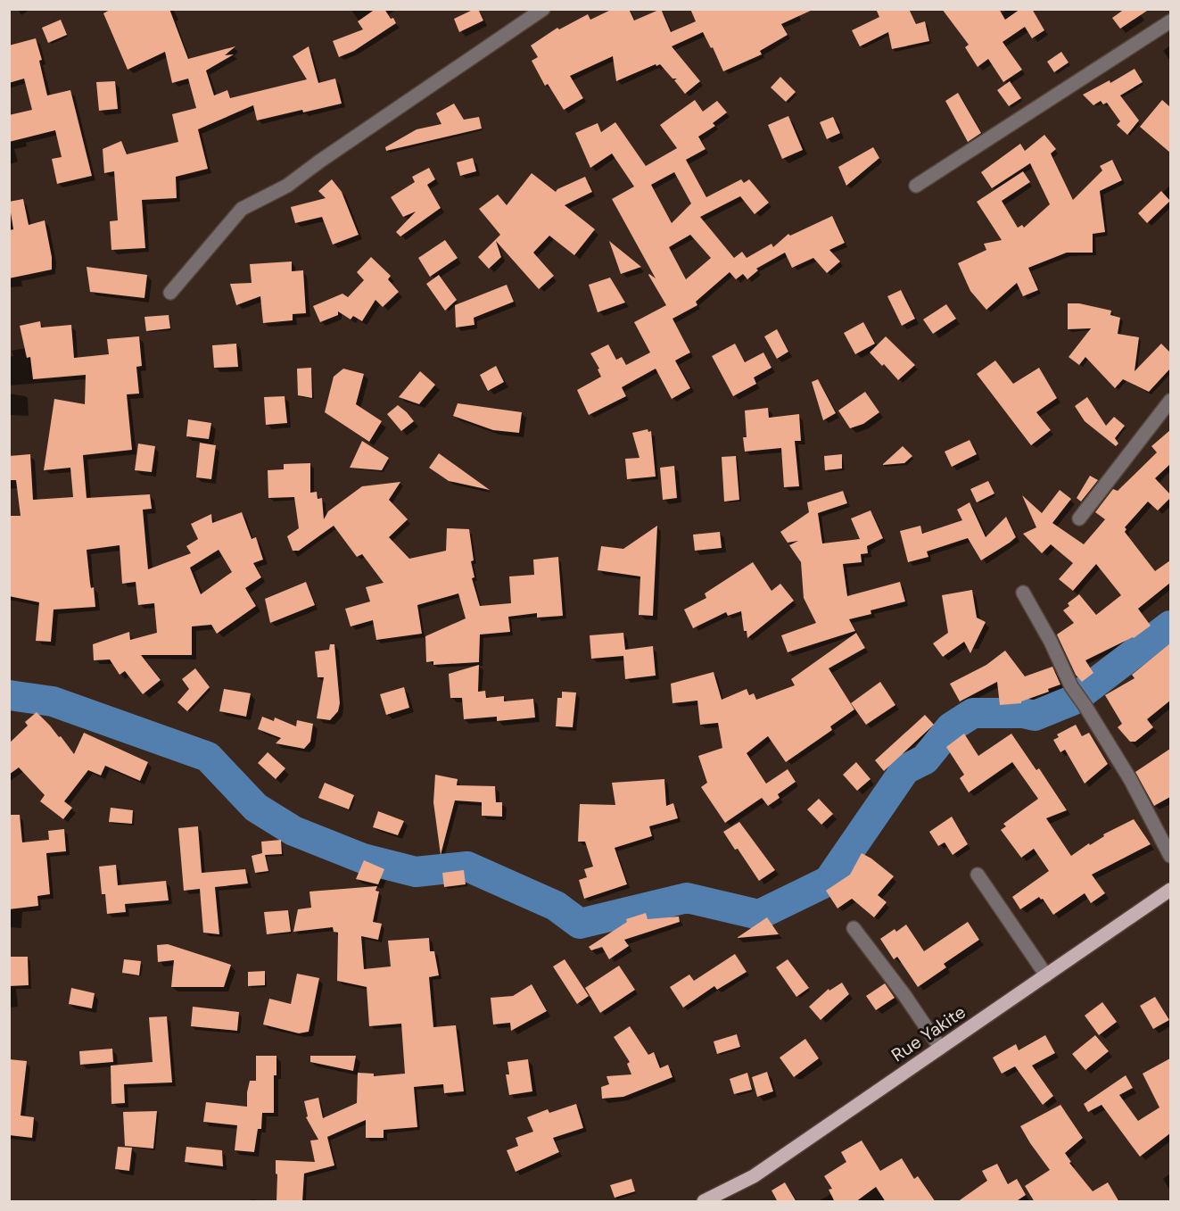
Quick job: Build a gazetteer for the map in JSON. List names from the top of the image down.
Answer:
{
  "streets": {
    "main road": ["Rue Yakite"]
  }
}
